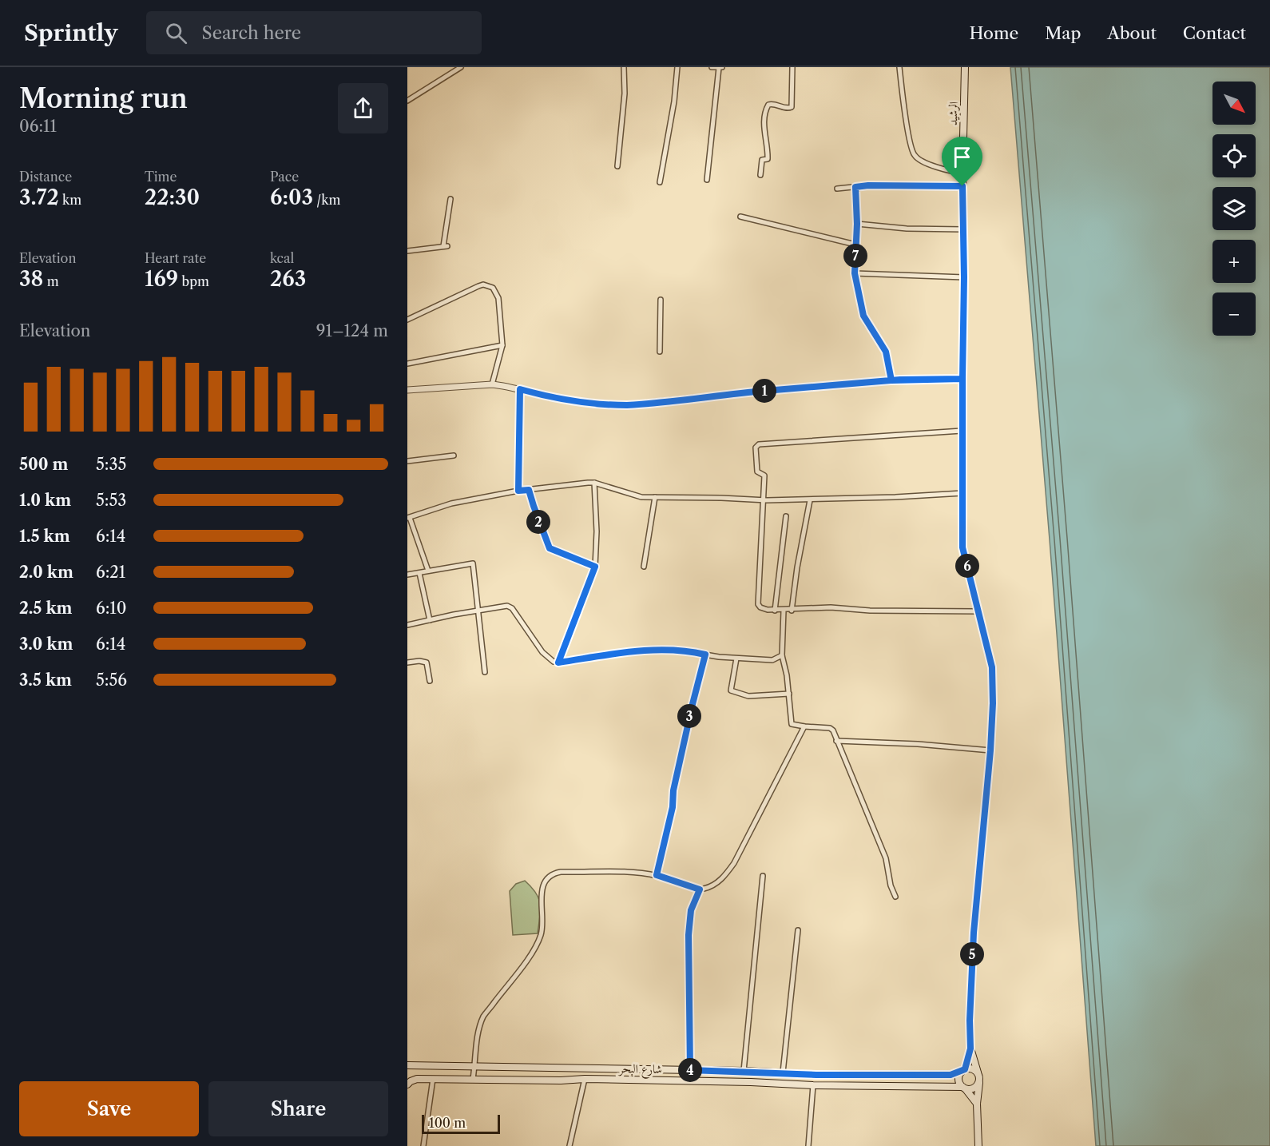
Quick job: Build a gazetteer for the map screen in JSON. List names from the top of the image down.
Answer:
{
  "streets": {
    "main road": ["الرشيد", "شارع البحر"]
  },
  "crossings": [
    ["الرشيد", "شارع البحر"]
  ],
  "scale_bar": "100 m",
  "north": "bottom right",
  "page": {
    "header": "Sprintly",
    "search": "Search here",
    "nav": [
      "Home",
      "Map",
      "About",
      "Contact"
    ],
    "heading": ["Morning run", "06:11"],
    "map_buttons": ["+", "−"],
    "stats": [
      ["Distance", "3.72 km"],
      ["Time", "22:30"],
      ["Pace", "6:03 /km"],
      ["Elevation", "38 m"],
      ["Heart rate", "169 bpm"],
      ["kcal", "263"]
    ],
    "pins": [
      "7",
      "1",
      "2",
      "6",
      "3",
      "5",
      "4"
    ],
    "chart": ["Elevation", "91–124 m"],
    "list": [
      {
        "name": "500 m",
        "note": "5:35"
      },
      {
        "name": "1.0 km",
        "note": "5:53"
      },
      {
        "name": "1.5 km",
        "note": "6:14"
      },
      {
        "name": "2.0 km",
        "note": "6:21"
      },
      {
        "name": "2.5 km",
        "note": "6:10"
      },
      {
        "name": "3.0 km",
        "note": "6:14"
      },
      {
        "name": "3.5 km",
        "note": "5:56"
      }
    ],
    "buttons": ["Save", "Share"],
    "scale": "100 m"
  }
}
